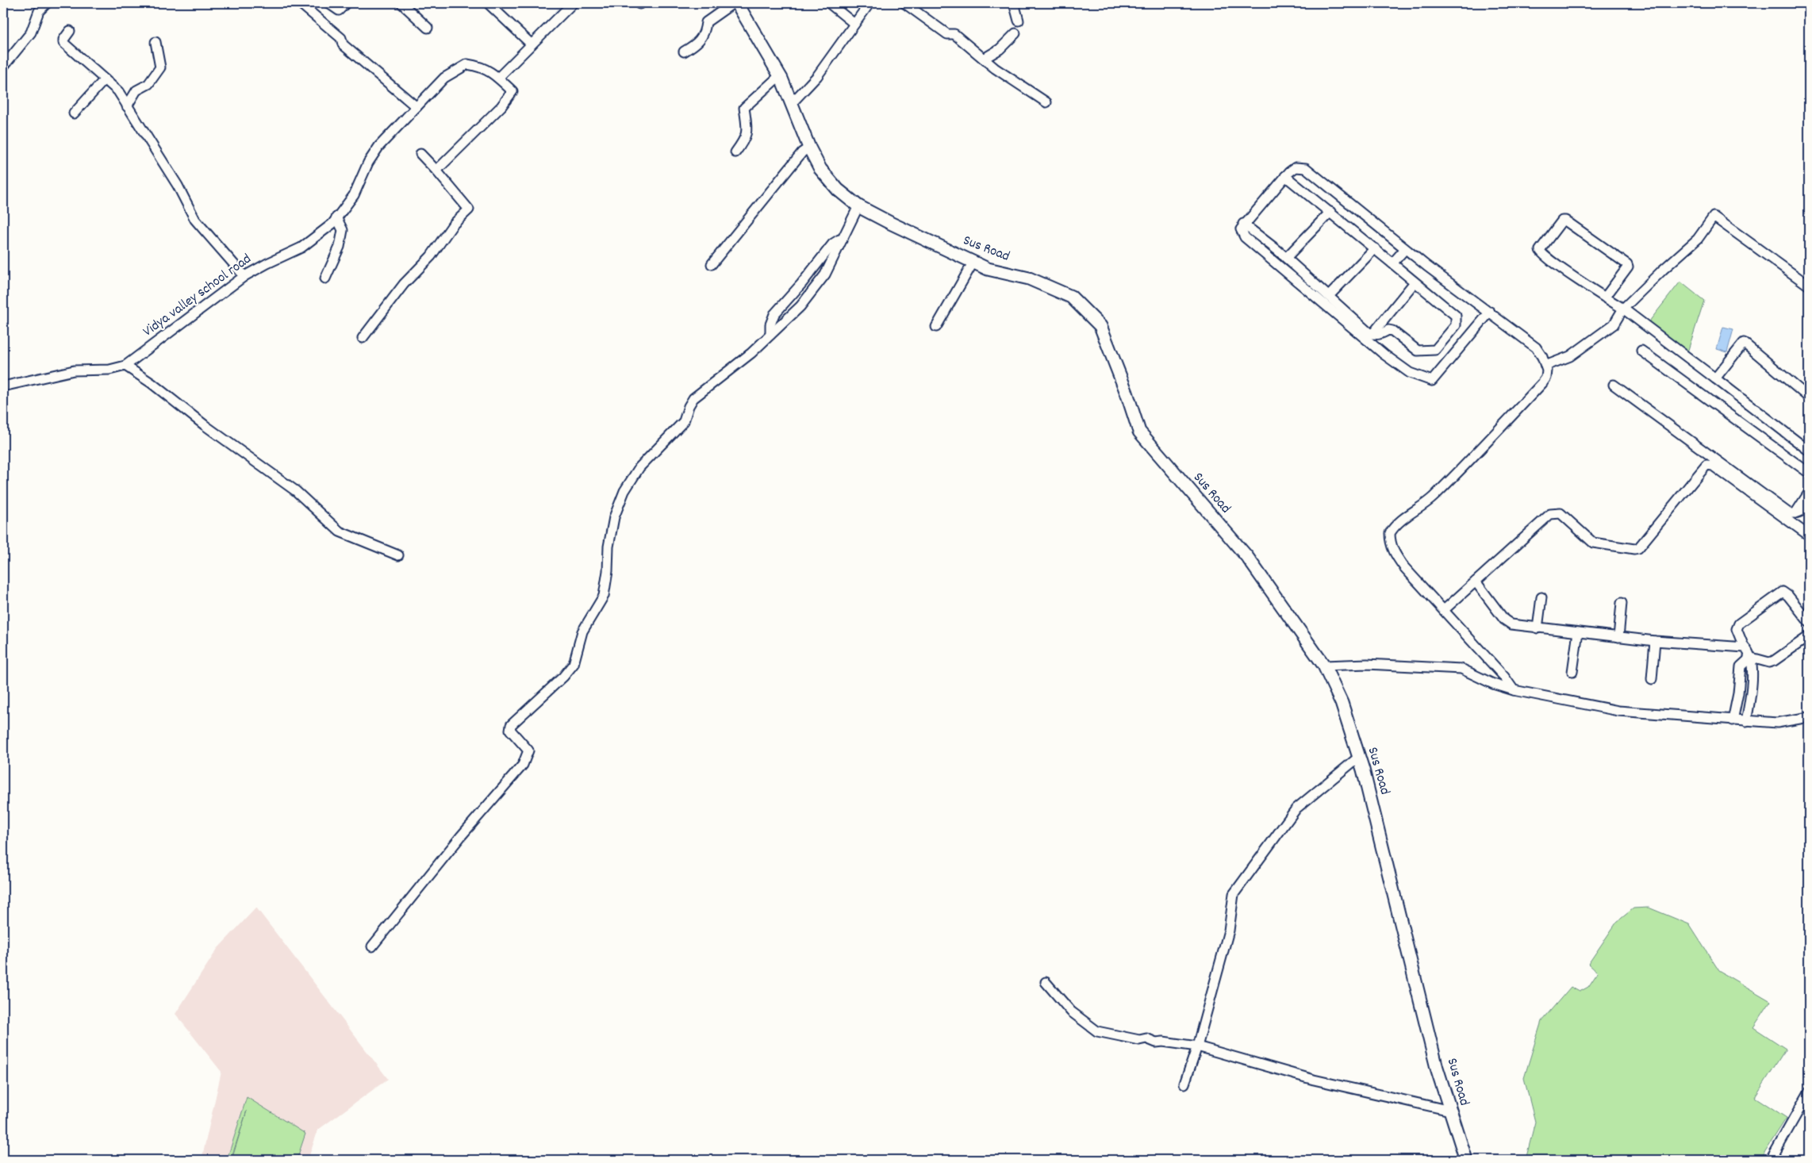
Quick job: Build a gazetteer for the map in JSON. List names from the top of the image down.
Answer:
{
  "streets": {
    "main road": ["Sus Road"],
    "street": ["Vidya valley school road"]
  }
}
